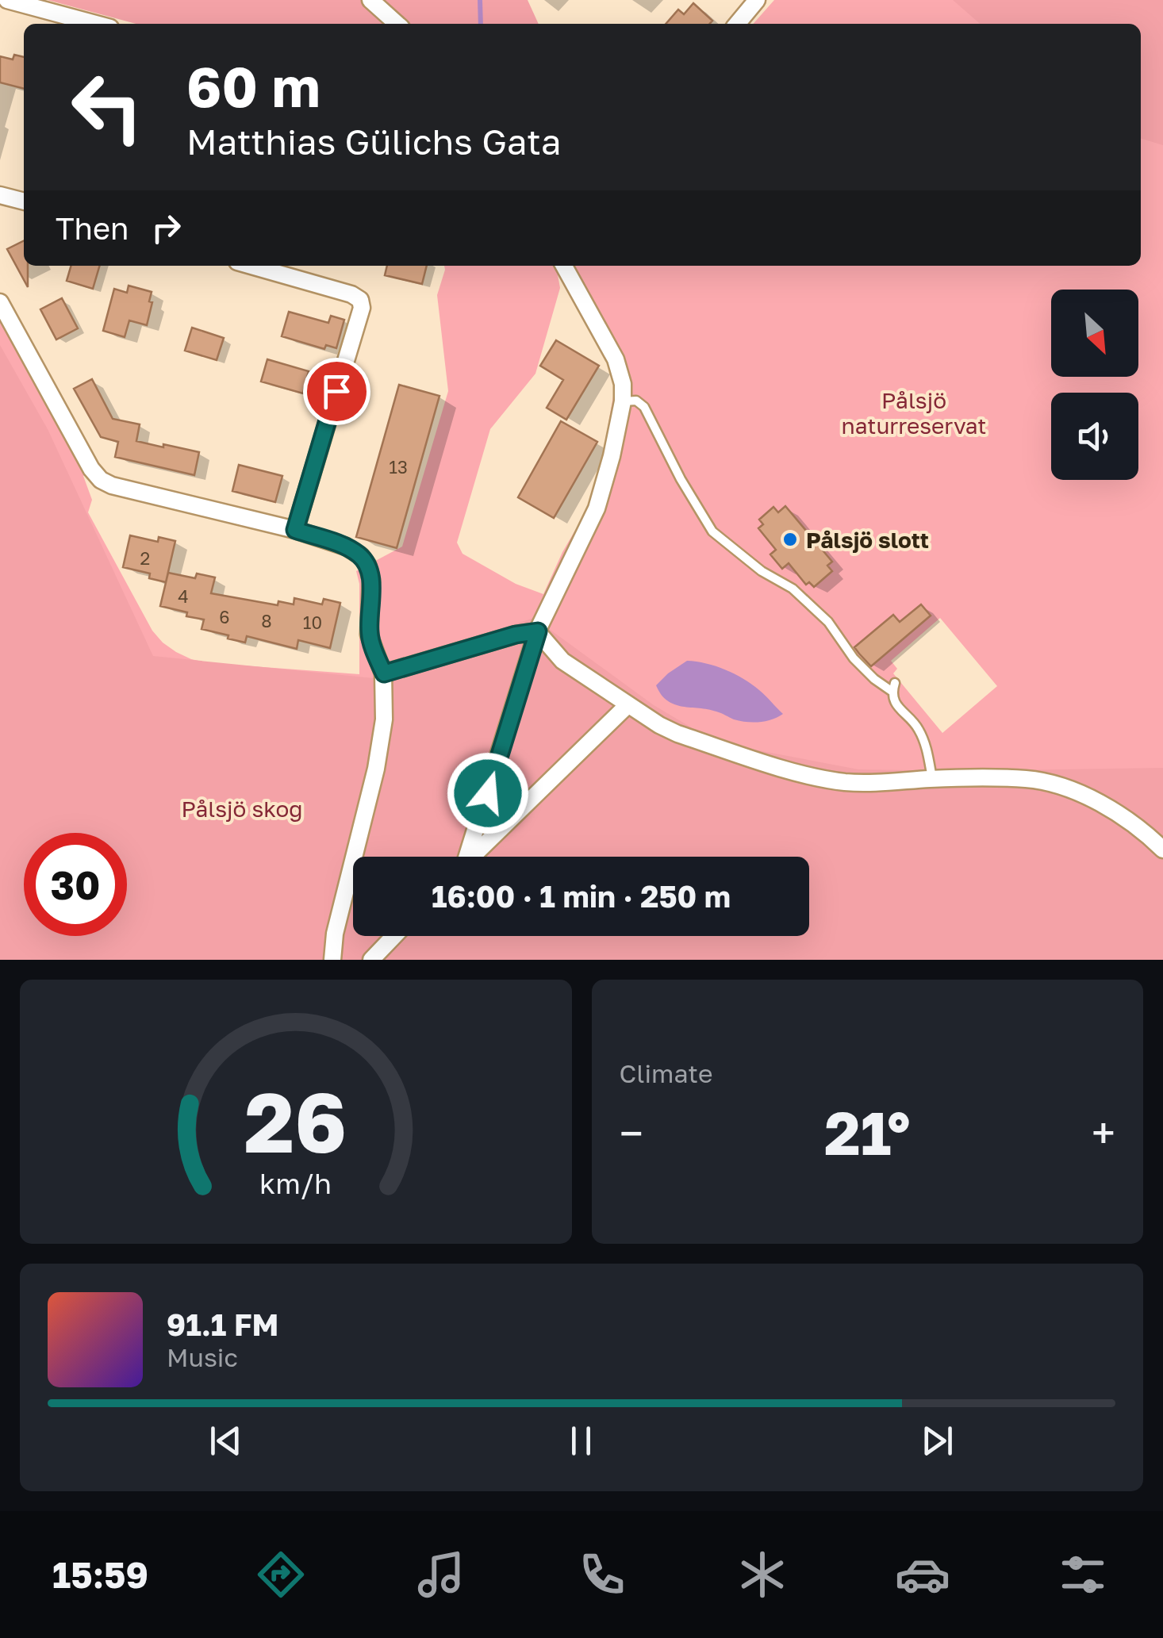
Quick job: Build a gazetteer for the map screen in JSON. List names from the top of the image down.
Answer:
{
  "parks": ["Pålsjö naturreservat", "Pålsjö skog"],
  "places": ["Pålsjö slott"],
  "house_numbers": [
    "13",
    "2",
    "4",
    "6",
    "8",
    "10"
  ],
  "north": "bottom right",
  "page": {
    "turn": ["60 m", "Matthias Gülichs Gata"],
    "then": "Then",
    "limit": "30",
    "trip": "16:00 · 1 min · 250 m",
    "tile": "Climate",
    "heat": ["−", "21°", "+"],
    "song": ["91.1 FM", "Music"],
    "tabs": "15:59",
    "gauge": ["26", "km/h"]
  }
}
